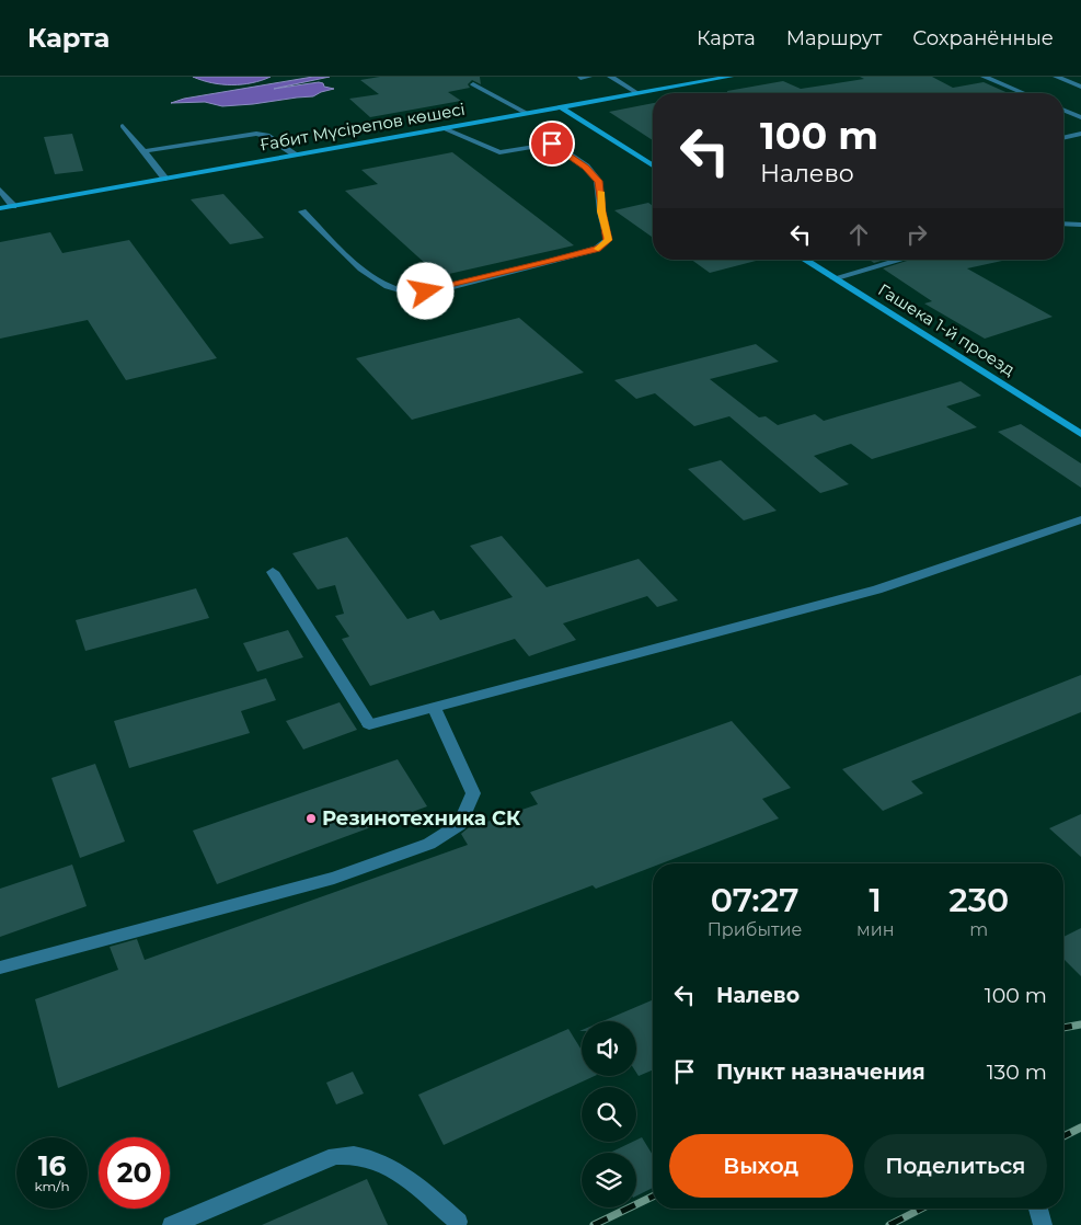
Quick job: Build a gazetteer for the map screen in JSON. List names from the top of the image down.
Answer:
{
  "streets": {
    "main road": ["Ғабит Мүсірепов көшесі", "Гашека 1-й проезд"]
  },
  "places": ["Резинотехника СК"],
  "page": {
    "header": "Карта",
    "nav": ["Карта", "Маршрут", "Сохранённые"],
    "turn": ["100 m", "Налево"],
    "eta": [
      "07:27",
      "Прибытие",
      "1",
      "мин",
      "230",
      "m"
    ],
    "list": [
      {
        "name": "Налево",
        "value": "100 m"
      },
      {
        "name": "Пункт назначения",
        "value": "130 m"
      }
    ],
    "buttons": ["Выход", "Поделиться"],
    "speed": "16 km/h",
    "limit": "20"
  }
}
